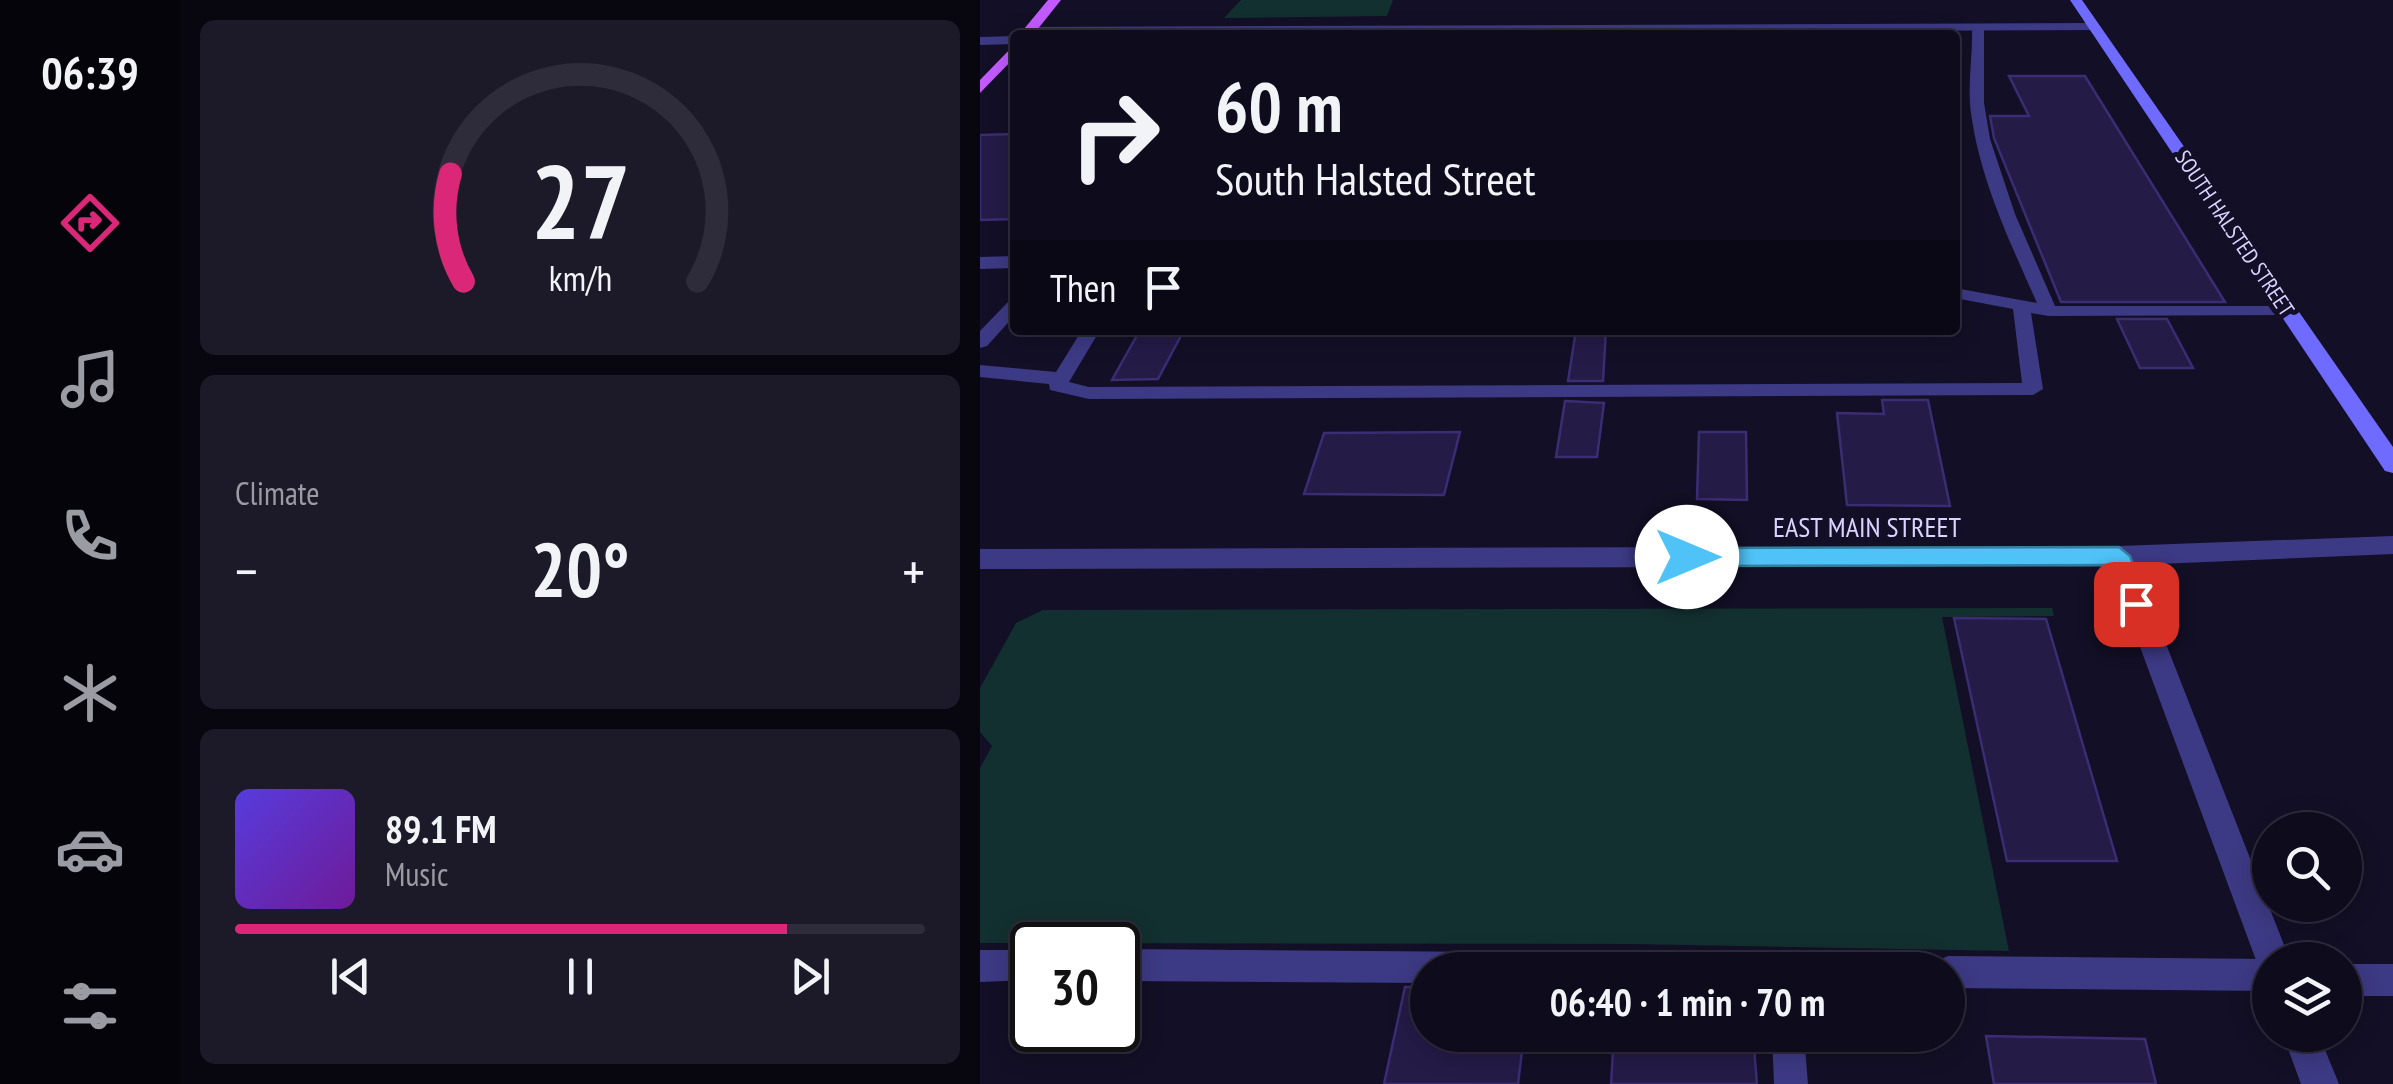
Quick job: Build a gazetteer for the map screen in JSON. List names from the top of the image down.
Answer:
{
  "streets": {
    "street": ["SOUTH HALSTED STREET", "EAST MAIN STREET"]
  },
  "page": {
    "tabs": "06:39",
    "turn": ["60 m", "South Halsted Street"],
    "then": "Then",
    "tile": "Climate",
    "heat": ["−", "20°", "+"],
    "song": ["89.1 FM", "Music"],
    "limit": "30",
    "trip": "06:40 · 1 min · 70 m",
    "gauge": ["27", "km/h"]
  }
}
